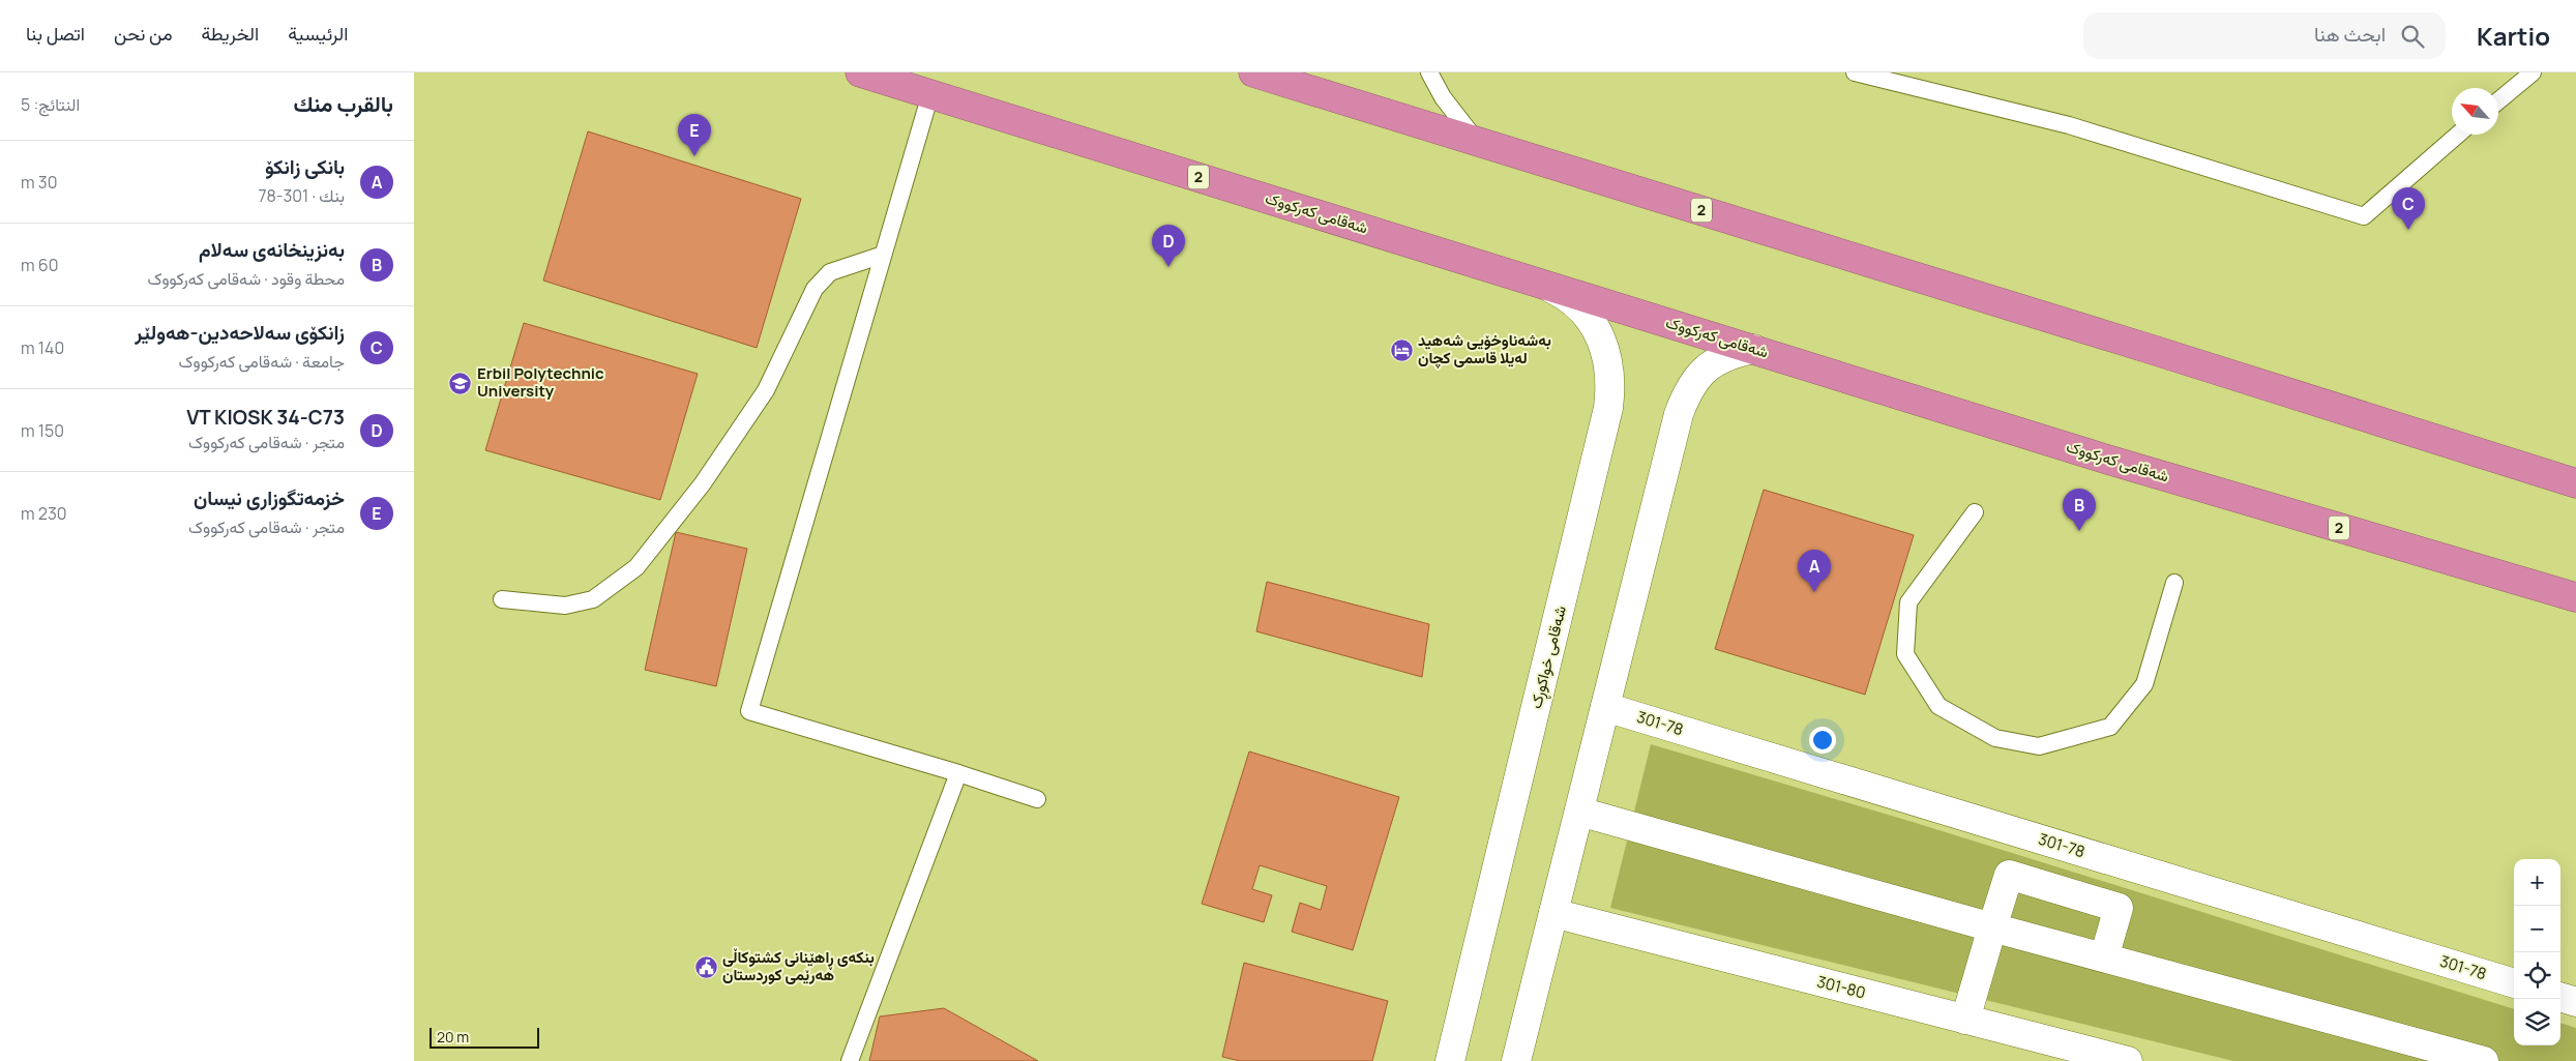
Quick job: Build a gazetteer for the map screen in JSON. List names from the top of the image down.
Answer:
{
  "streets": {
    "highway": ["2", "شەقامی کەرکووک"],
    "street": ["شەقامی خواکوڕک", "301-78", "301-80"]
  },
  "crossings": [
    ["شەقامی کەرکووک", "شەقامی خواکوڕک"]
  ],
  "places": {
    "hotel": ["بەشەناوخۆیی شەهید لەیلا قاسمی کچان"],
    "school or university": ["Erbil Polytechnic University"],
    "public building": ["بنکەی ڕاهێنانی کشتوکاڵی هەرێمی کوردستان"]
  },
  "scale_bar": "20 m",
  "north": "top left",
  "page": {
    "header": "Kartio",
    "search": "ابحث هنا",
    "nav": [
      "الرئيسية",
      "الخريطة",
      "من نحن",
      "اتصل بنا"
    ],
    "heading": ["بالقرب منك", "النتائج: 5"],
    "pins": [
      "E",
      "C",
      "D",
      "B",
      "A"
    ],
    "list": [
      {
        "mark": "A",
        "name": "بانکی زانکۆ",
        "note": "بنك · 301-78",
        "value": "30 m"
      },
      {
        "mark": "B",
        "name": "بەنزینخانەی سەلام",
        "note": "محطة وقود · شەقامی کەرکووک",
        "value": "60 m"
      },
      {
        "mark": "C",
        "name": "زانکۆی سەلاحەدین-هەولێر",
        "note": "جامعة · شەقامی کەرکووک",
        "value": "140 m"
      },
      {
        "mark": "D",
        "name": "VT KIOSK 34-C73",
        "note": "متجر · شەقامی کەرکووک",
        "value": "150 m"
      },
      {
        "mark": "E",
        "name": "خزمەتگوزاری نیسان",
        "note": "متجر · شەقامی کەرکووک",
        "value": "230 m"
      }
    ],
    "map_buttons": ["+", "−"],
    "scale": "20 m"
  }
}
